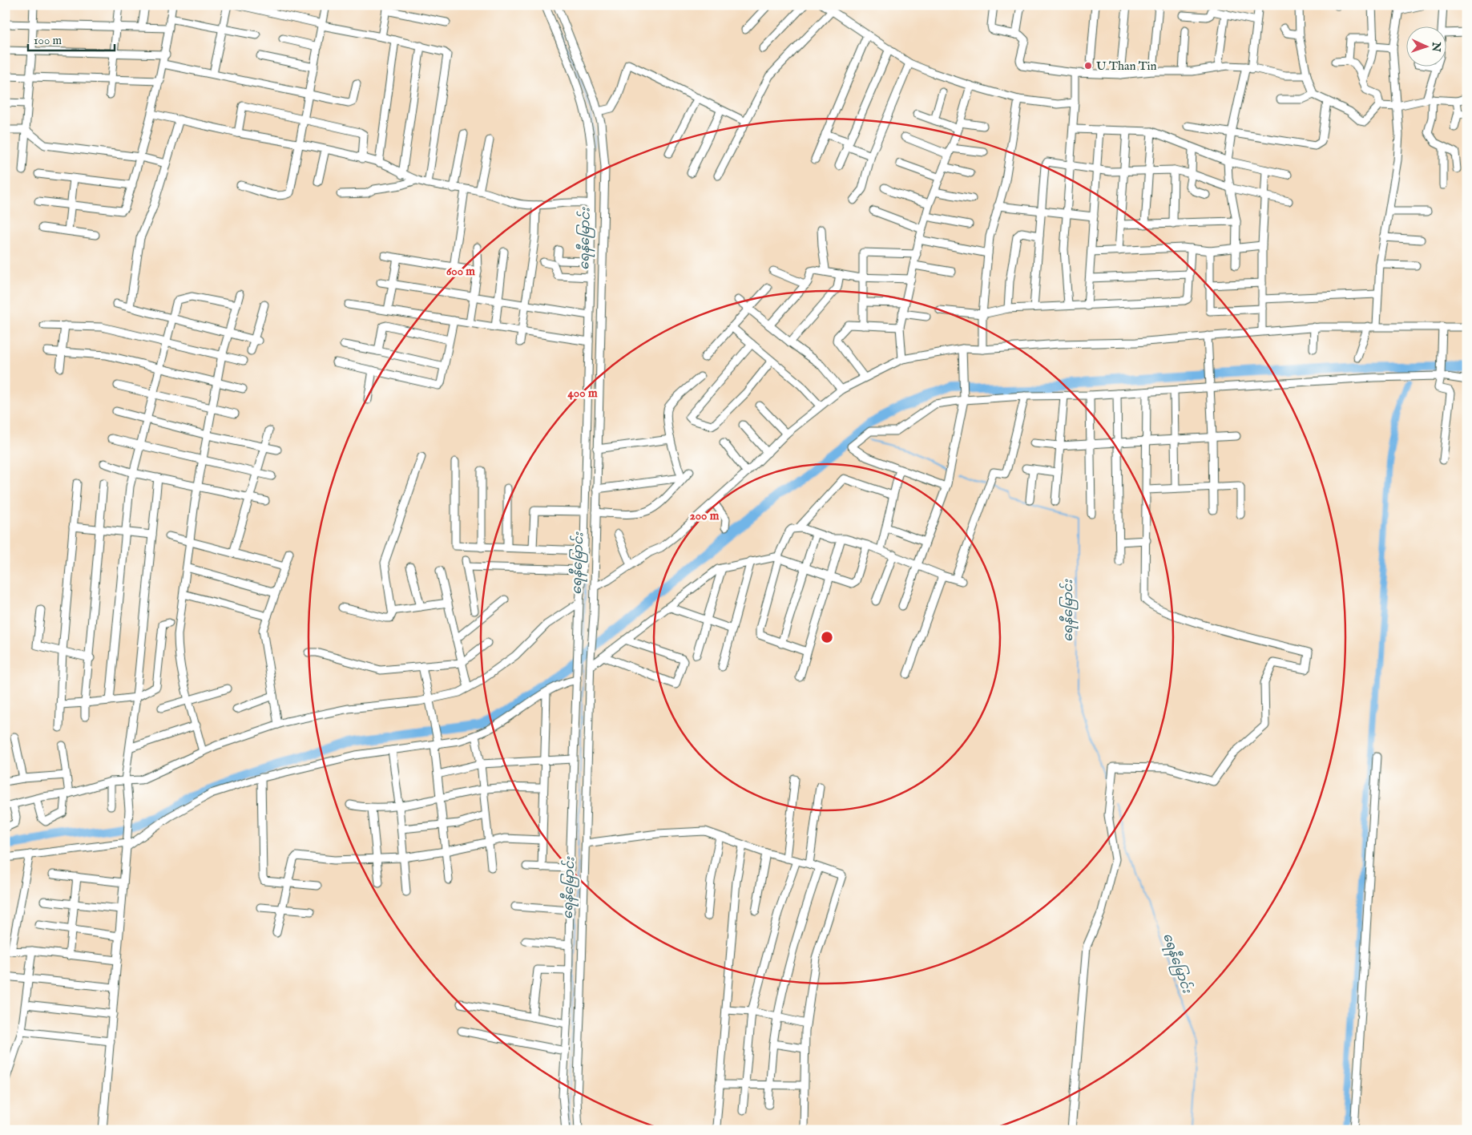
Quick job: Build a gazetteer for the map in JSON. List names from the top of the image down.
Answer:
{
  "water": ["ရေနီမြောင်း"],
  "places": ["U Than Tin"],
  "scale_bar": "100 m",
  "north": "right",
  "rings": ["600 m", "400 m", "200 m"]
}
